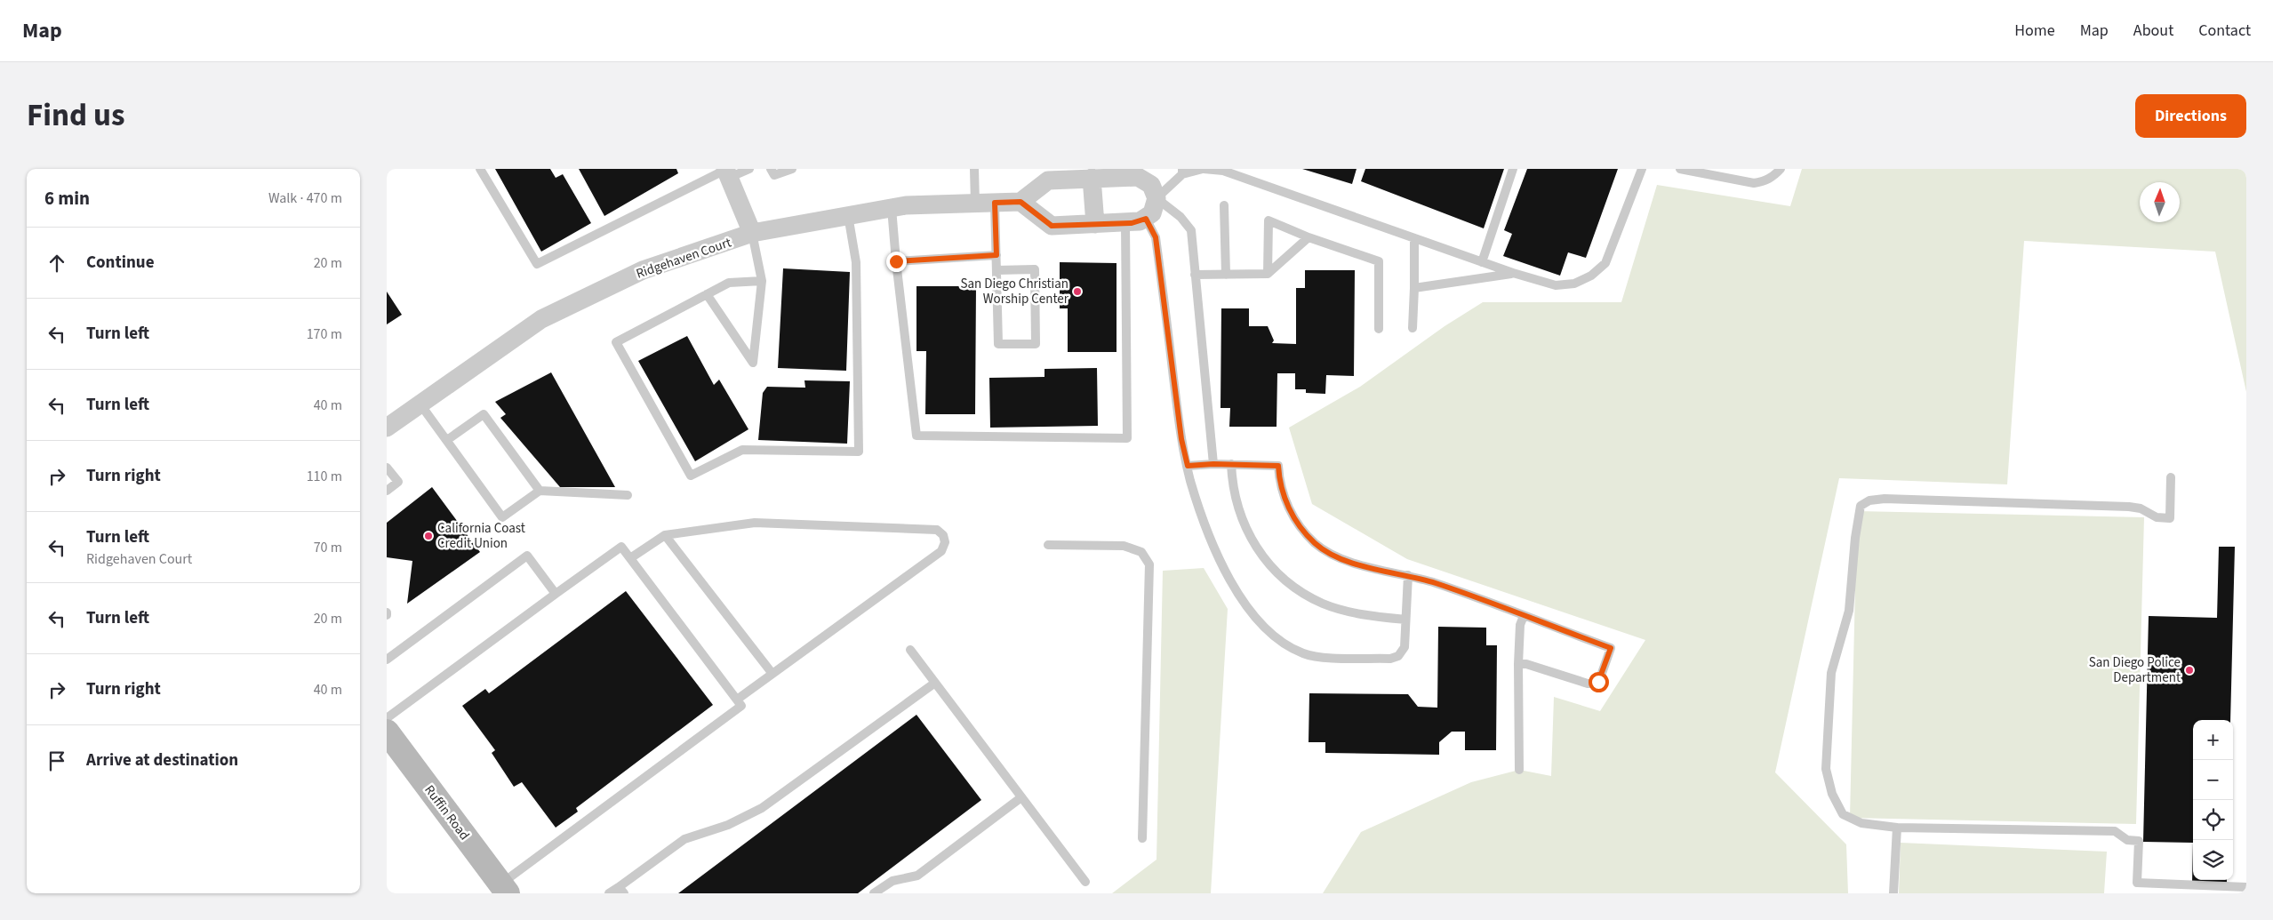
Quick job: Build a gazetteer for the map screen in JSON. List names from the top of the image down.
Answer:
{
  "streets": {
    "main road": ["Ruffin Road"],
    "street": ["Ridgehaven Court"]
  },
  "places": ["San Diego Christian Worship Center", "California Coast Credit Union", "San Diego Police Department"],
  "north": "top",
  "page": {
    "header": "Map",
    "nav": [
      "Home",
      "Map",
      "About",
      "Contact"
    ],
    "title": "Find us",
    "buttons": "Directions",
    "heading": ["6 min", "Walk · 470 m"],
    "list": [
      ["Continue", "20 m"],
      ["Turn left", "170 m"],
      ["Turn left", "40 m"],
      ["Turn right", "110 m"],
      ["Turn left", "Ridgehaven Court", "70 m"],
      ["Turn left", "20 m"],
      ["Turn right", "40 m"],
      "Arrive at destination"
    ],
    "map_buttons": ["+", "−"]
  }
}
